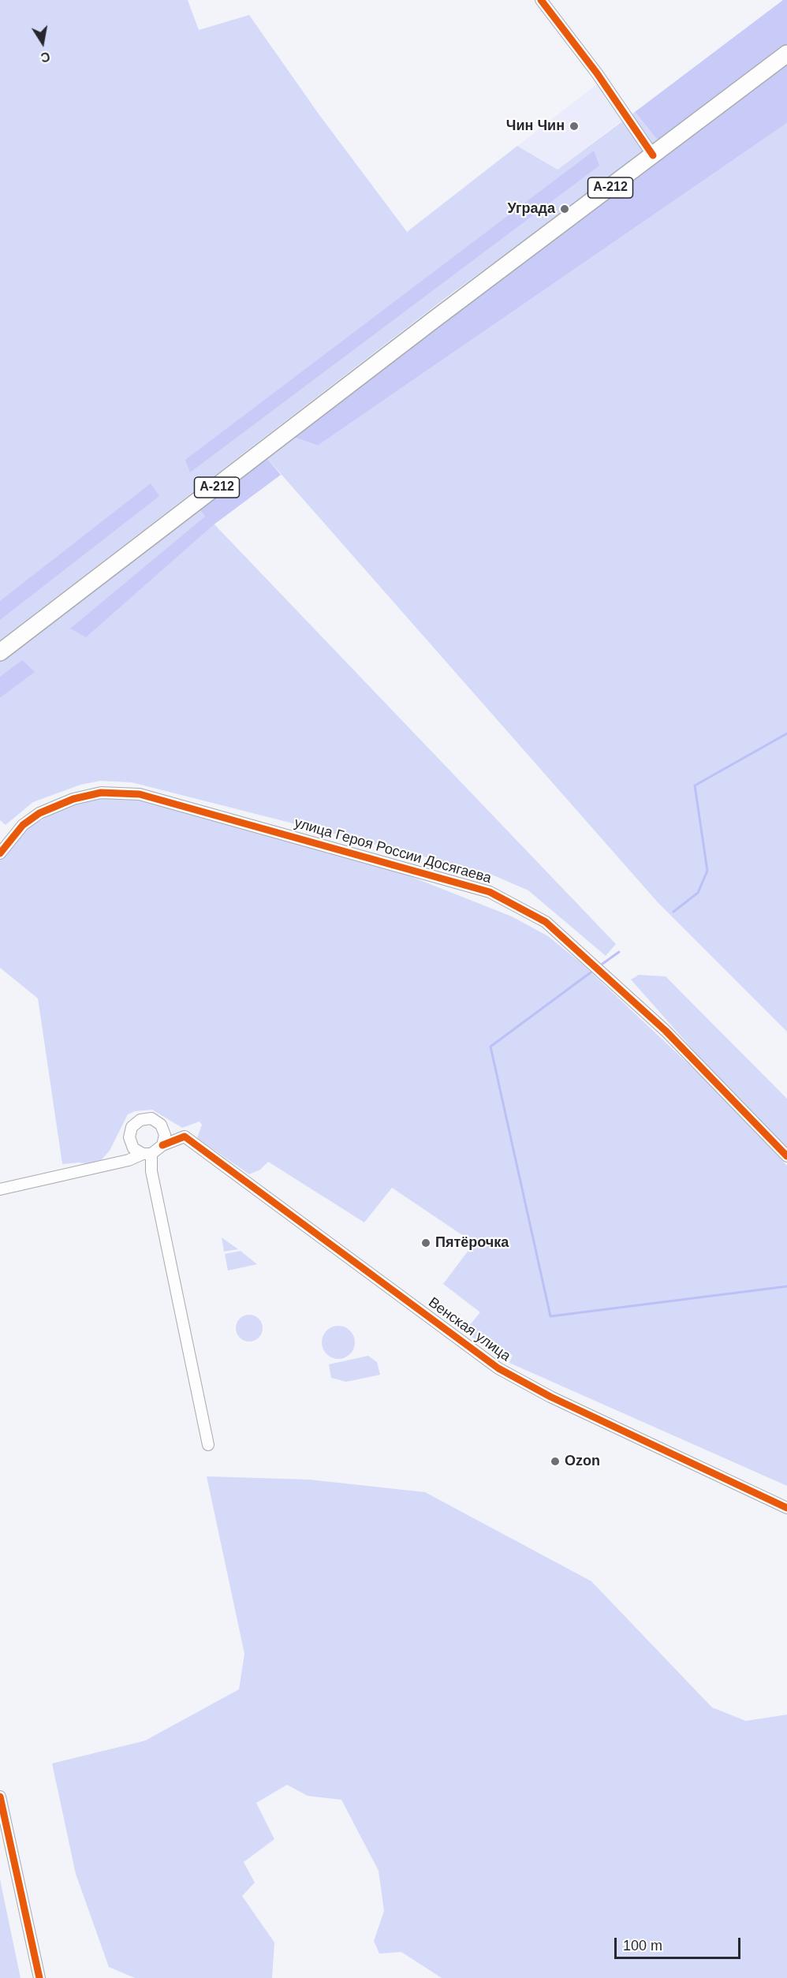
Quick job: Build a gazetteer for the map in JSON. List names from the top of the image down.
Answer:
{
  "streets": {
    "highway": ["А-212"],
    "street": ["улица Героя России Досягаева", "Венская улица"]
  },
  "places": [
    "Чин Чин",
    "Уграда",
    "Пятёрочка",
    "Ozon"
  ],
  "scale_bar": "100 m",
  "north": "bottom"
}
